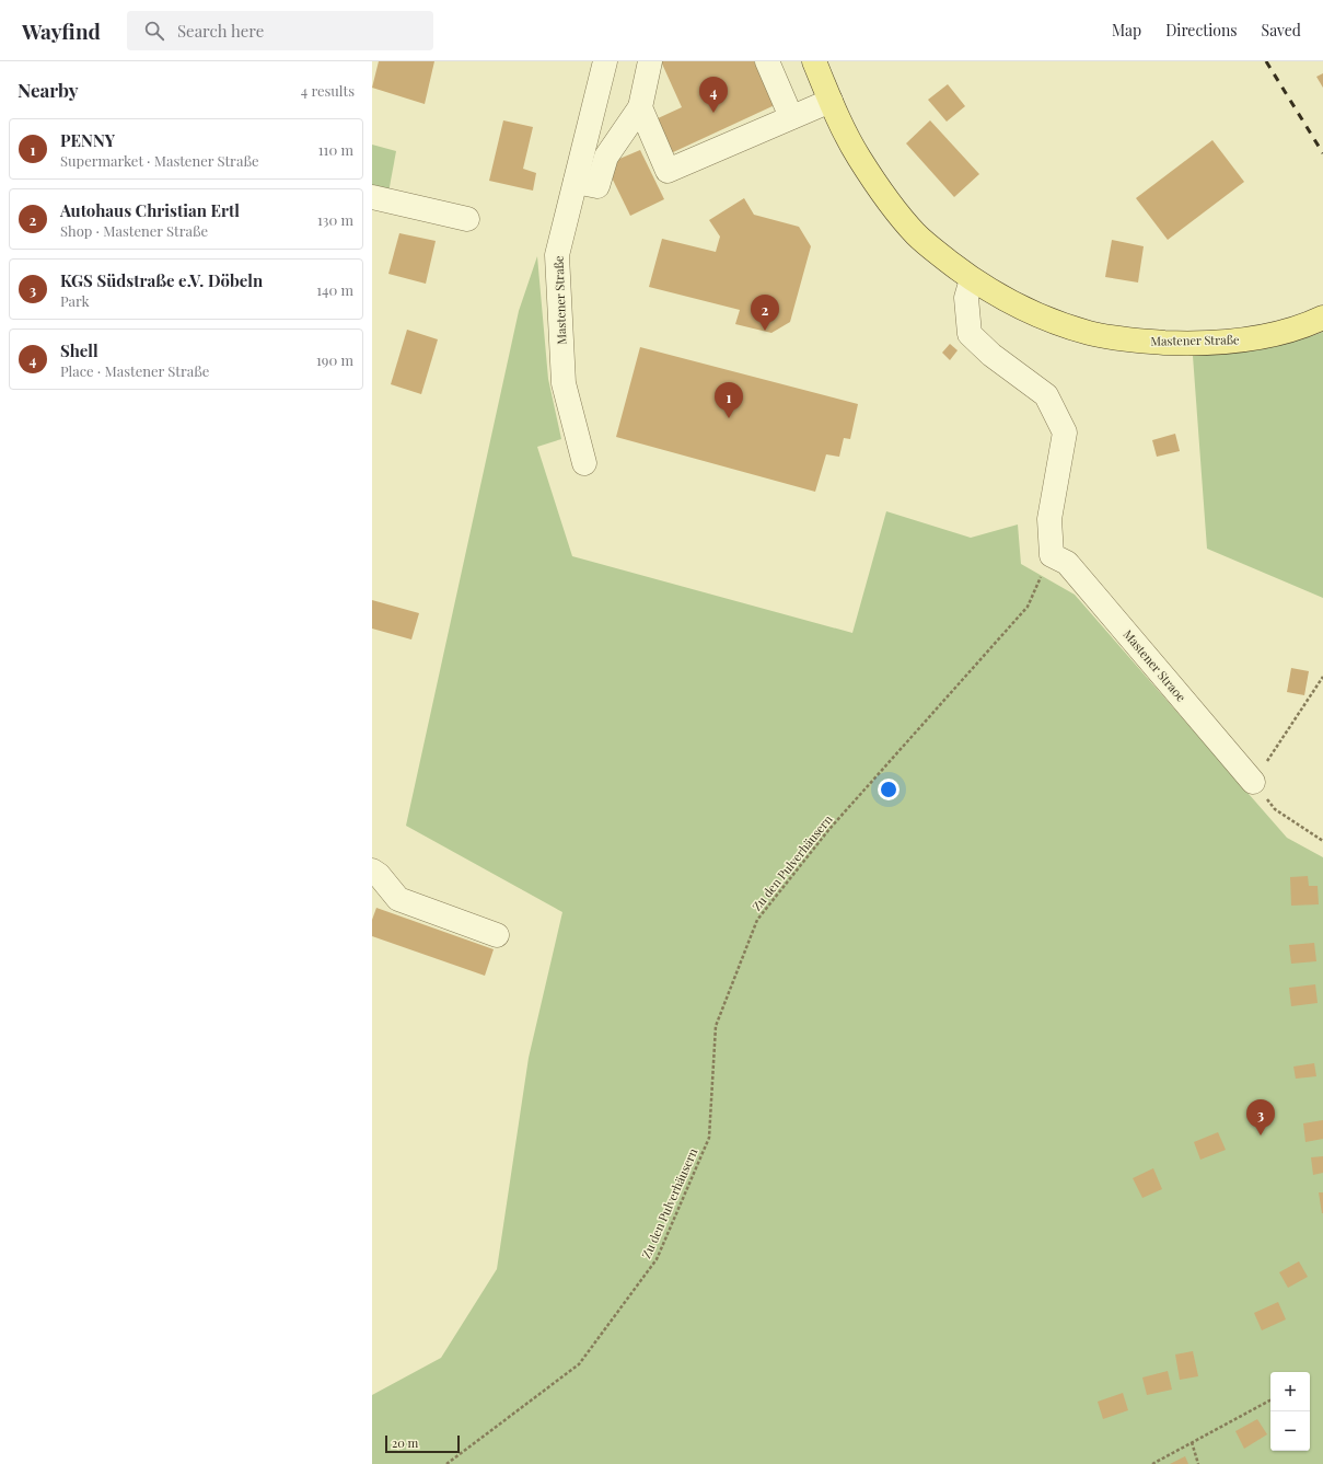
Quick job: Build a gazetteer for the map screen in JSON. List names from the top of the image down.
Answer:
{
  "streets": {
    "main road": ["Mastener Straße"],
    "street": ["Mastener Stra0e"],
    "path": ["Zu den Pulverhäusern"]
  },
  "crossings": [
    ["Mastener Stra0e", "Zu den Pulverhäusern"]
  ],
  "scale_bar": "20 m",
  "page": {
    "header": "Wayfind",
    "search": "Search here",
    "nav": ["Map", "Directions", "Saved"],
    "heading": ["Nearby", "4 results"],
    "pins": [
      "4",
      "2",
      "1",
      "3"
    ],
    "list": [
      {
        "mark": "1",
        "name": "PENNY",
        "note": "Supermarket · Mastener Straße",
        "value": "110 m"
      },
      {
        "mark": "2",
        "name": "Autohaus Christian Ertl",
        "note": "Shop · Mastener Straße",
        "value": "130 m"
      },
      {
        "mark": "3",
        "name": "KGS Südstraße e.V. Döbeln",
        "note": "Park",
        "value": "140 m"
      },
      {
        "mark": "4",
        "name": "Shell",
        "note": "Place · Mastener Straße",
        "value": "190 m"
      }
    ],
    "map_buttons": ["+", "−"],
    "scale": "20 m"
  }
}
